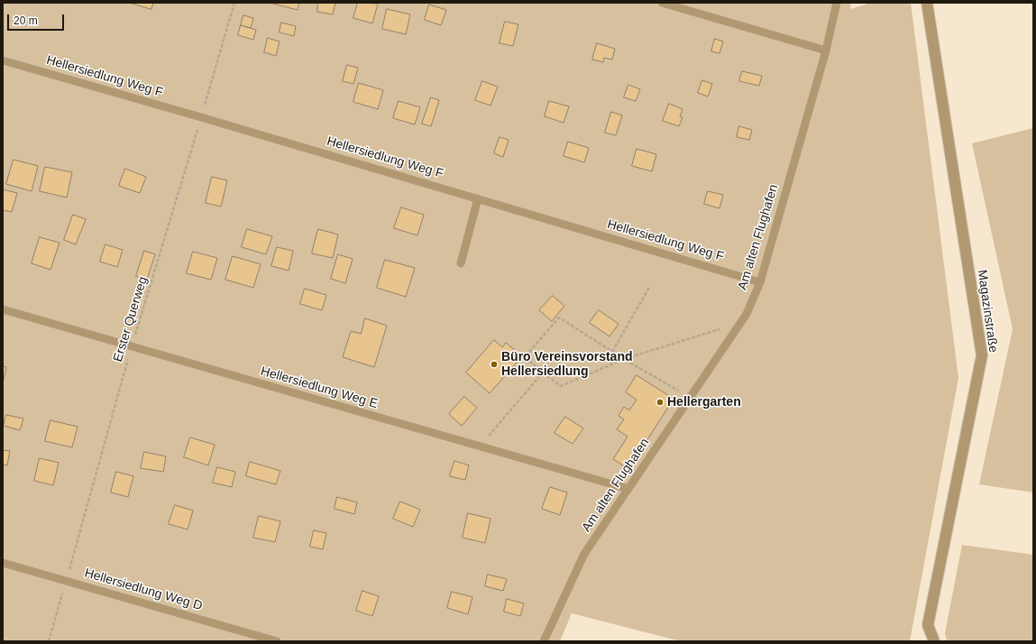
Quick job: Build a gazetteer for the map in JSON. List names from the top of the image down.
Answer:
{
  "streets": {
    "street": ["Magazinstraße"],
    "lane": [
      "Hellersiedlung Weg F",
      "Am alten Flughafen",
      "Hellersiedlung Weg E",
      "Hellersiedlung Weg D"
    ],
    "path": ["Erster Querweg"]
  },
  "crossings": [
    ["Hellersiedlung Weg F", "Am alten Flughafen"],
    ["Hellersiedlung Weg F", "Erster Querweg"],
    ["Am alten Flughafen", "Hellersiedlung Weg E"],
    ["Erster Querweg", "Hellersiedlung Weg E"],
    ["Erster Querweg", "Hellersiedlung Weg D"]
  ],
  "places": ["Büro Vereinsvorstand Hellersiedlung", "Hellergarten"],
  "scale_bar": "20 m"
}
